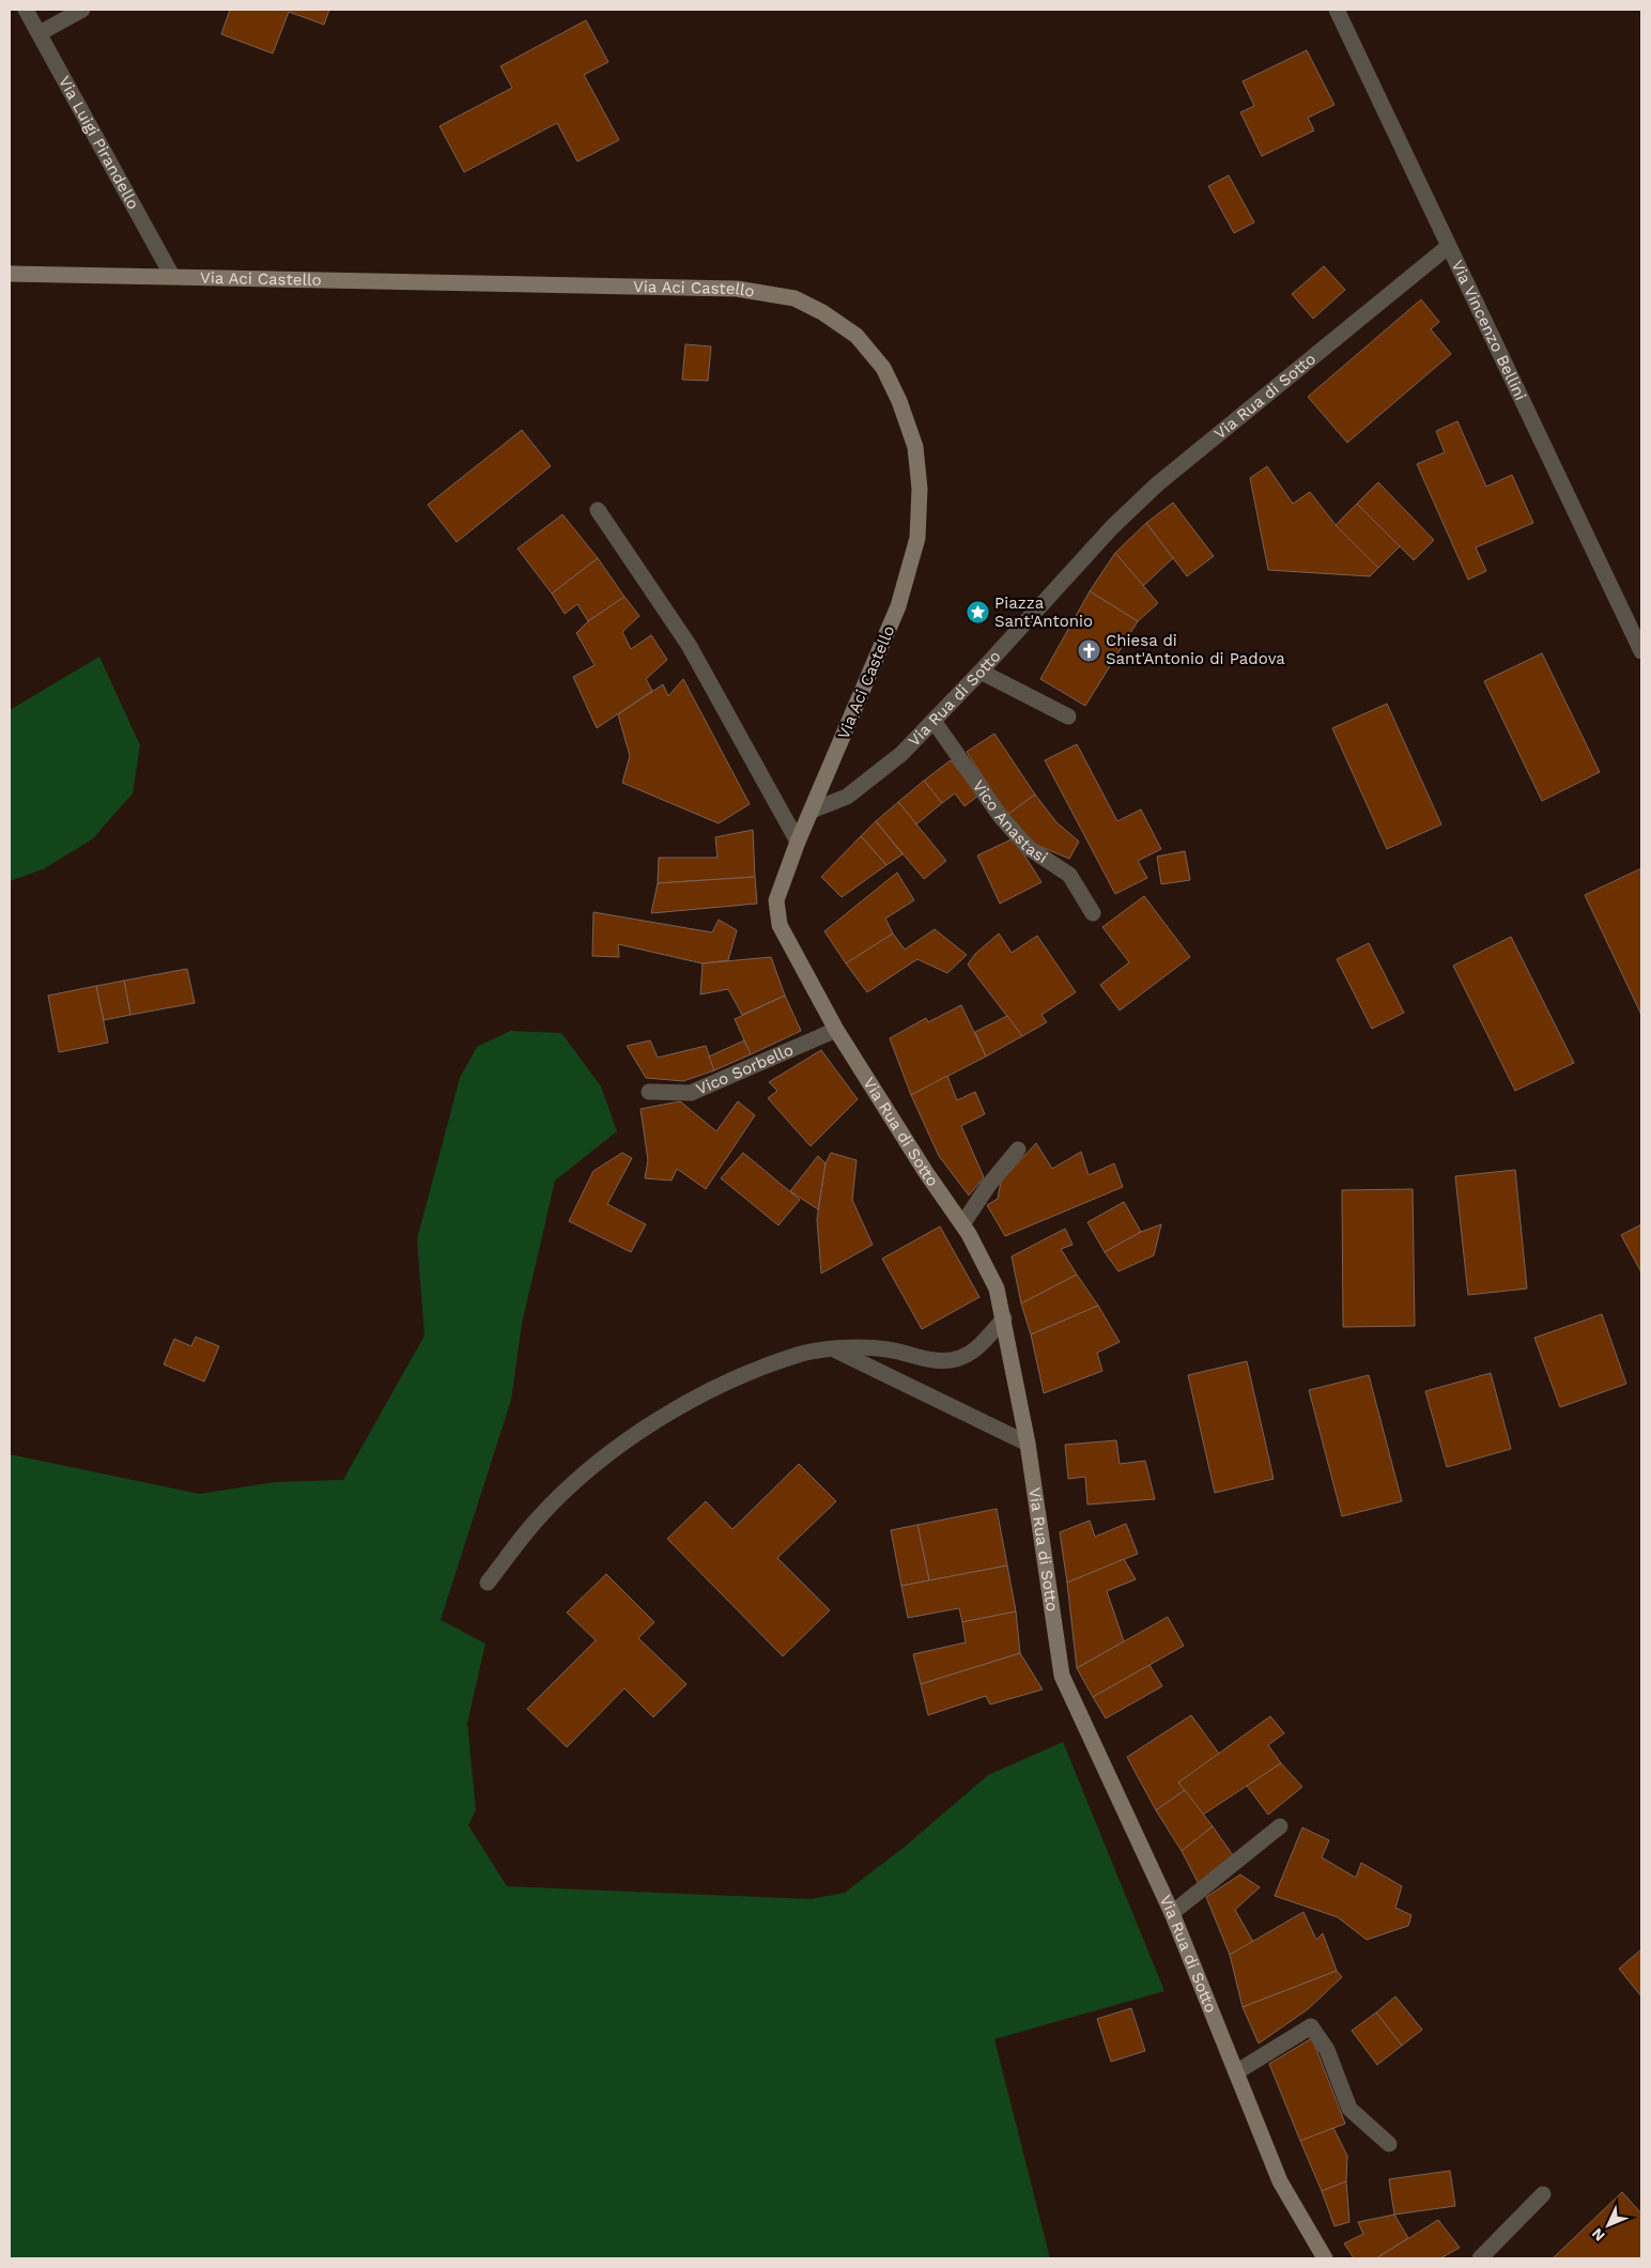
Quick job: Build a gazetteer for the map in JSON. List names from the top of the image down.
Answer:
{
  "streets": {
    "street": [
      "Via Luigi Pirandello",
      "Via Aci Castello",
      "Via Vincenzo Bellini",
      "Via Rua di Sotto",
      "Vico Anastasi",
      "Vico Sorbello"
    ]
  },
  "crossings": [
    ["Via Luigi Pirandello", "Via Aci Castello"],
    ["Via Aci Castello", "Via Rua di Sotto"],
    ["Via Vincenzo Bellini", "Via Rua di Sotto"],
    ["Via Rua di Sotto", "Vico Anastasi"],
    ["Via Rua di Sotto", "Vico Sorbello"]
  ],
  "places": {
    "place": ["Piazza Sant'Antonio"],
    "church": ["Chiesa di Sant'Antonio di Padova"]
  },
  "north": "bottom left"
}
